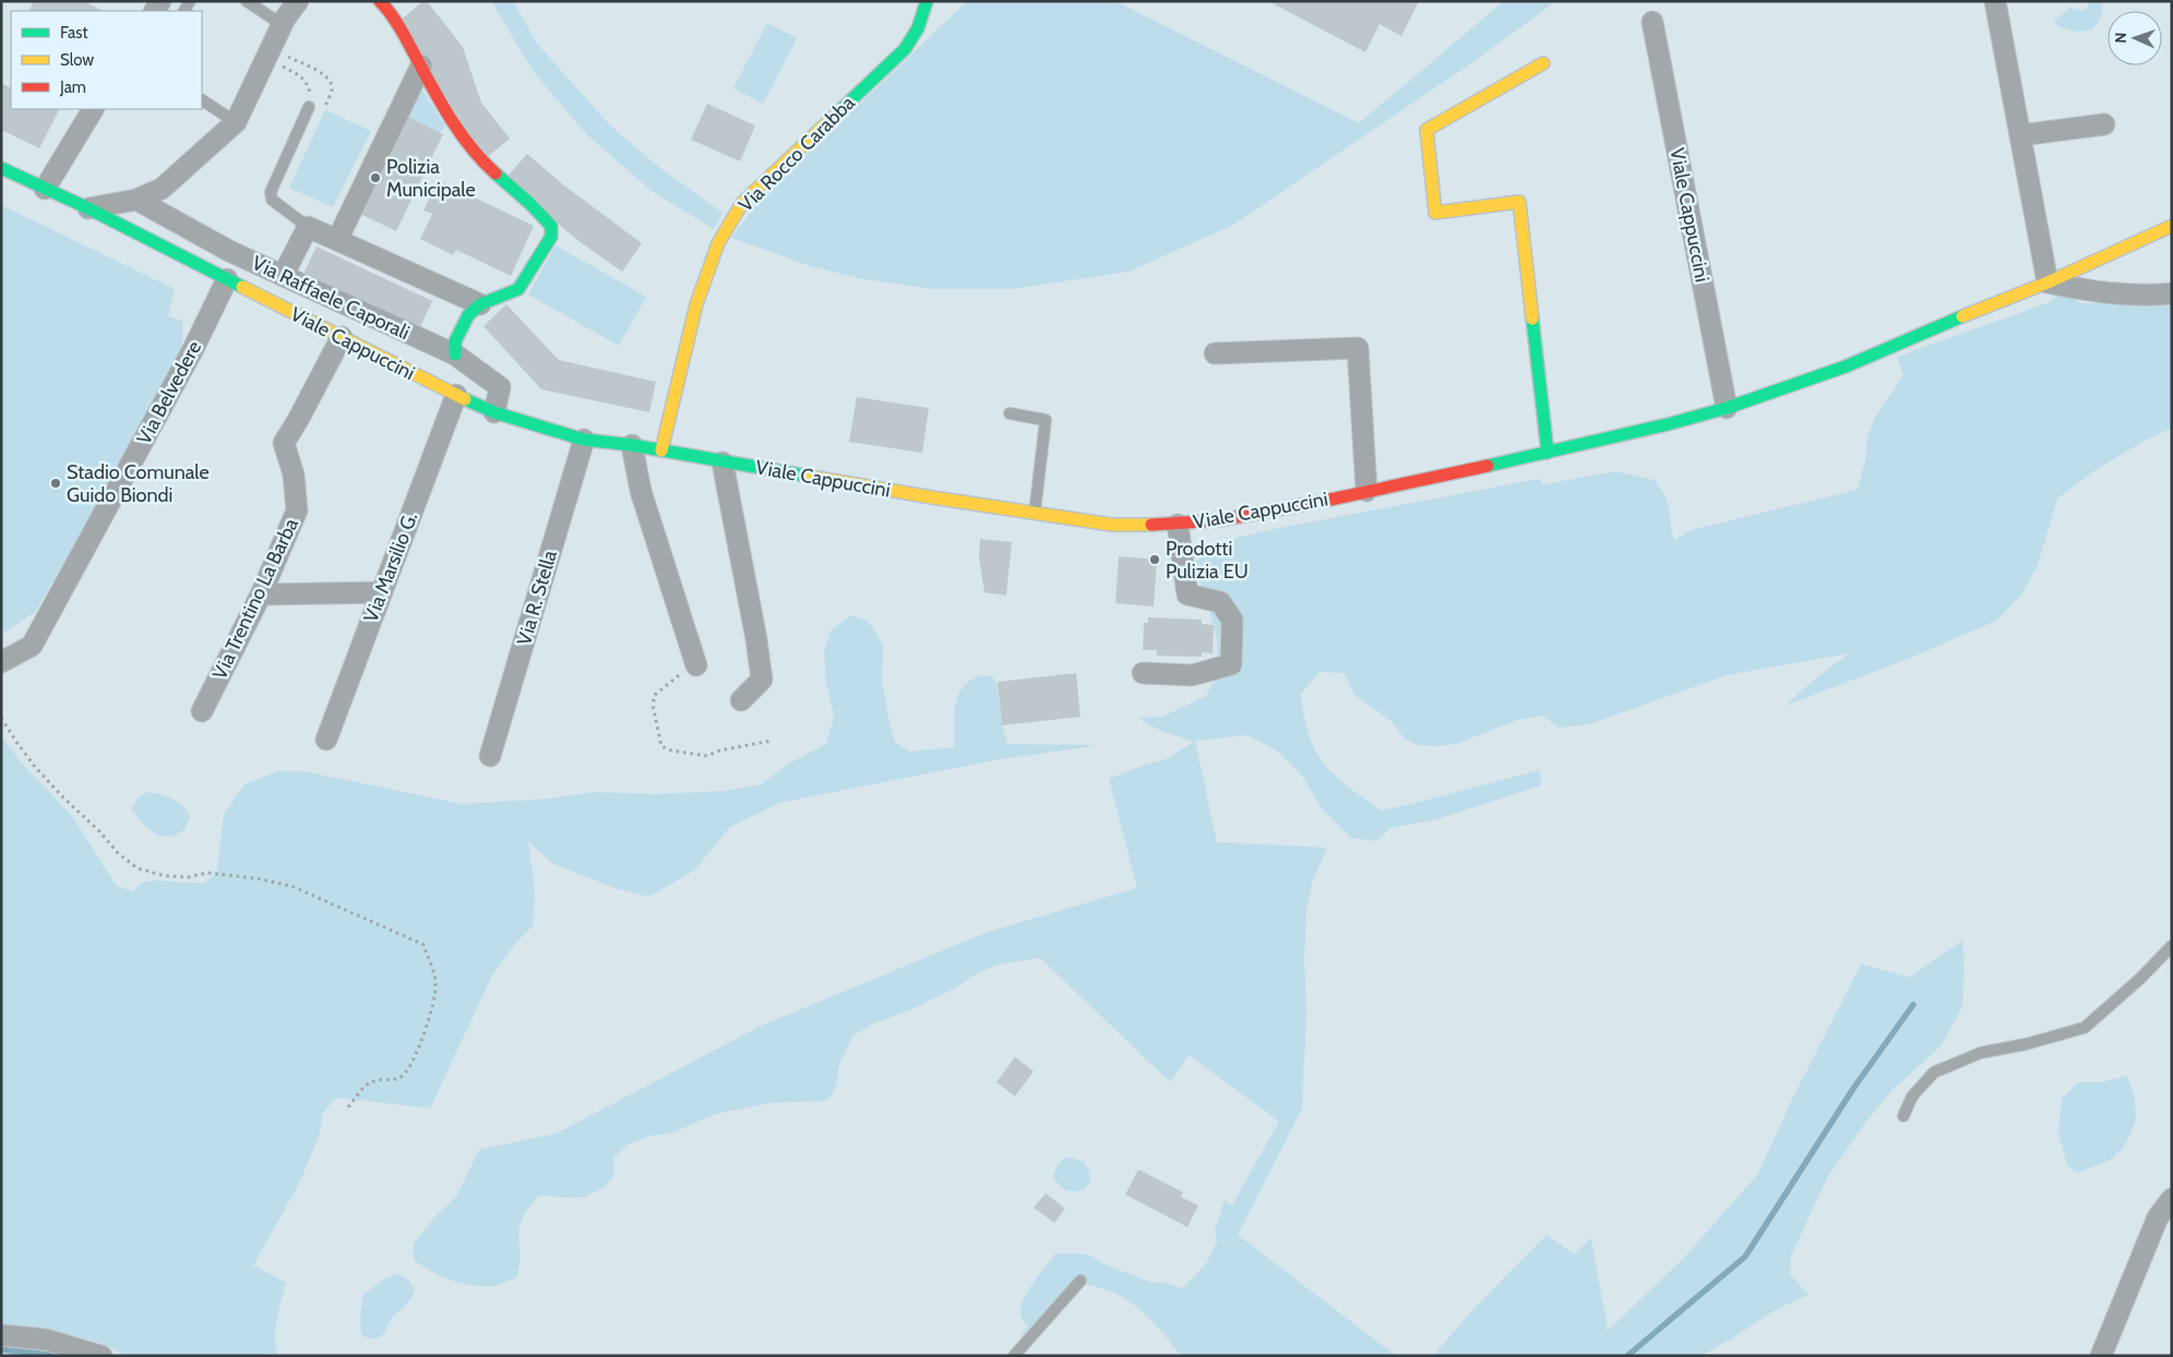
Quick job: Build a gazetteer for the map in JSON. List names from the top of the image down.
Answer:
{
  "streets": {
    "street": [
      "Via Rocco Carabba",
      "Viale Cappuccini",
      "Via Raffaele Caporali",
      "Via Belvedere",
      "Via Marsilio G.",
      "Via R. Stella",
      "Via Trentino La Barba"
    ]
  },
  "crossings": [
    ["Via Rocco Carabba", "Viale Cappuccini"],
    ["Viale Cappuccini", "Via Raffaele Caporali"],
    ["Viale Cappuccini", "Via Belvedere"],
    ["Viale Cappuccini", "Via Marsilio G."],
    ["Viale Cappuccini", "Via R. Stella"],
    ["Viale Cappuccini", "Via Trentino La Barba"]
  ],
  "places": ["Polizia Municipale", "Stadio Comunale Guido Biondi", "Prodotti Pulizia EU"],
  "legend": ["Fast", "Slow", "Jam"],
  "north": "left"
}
